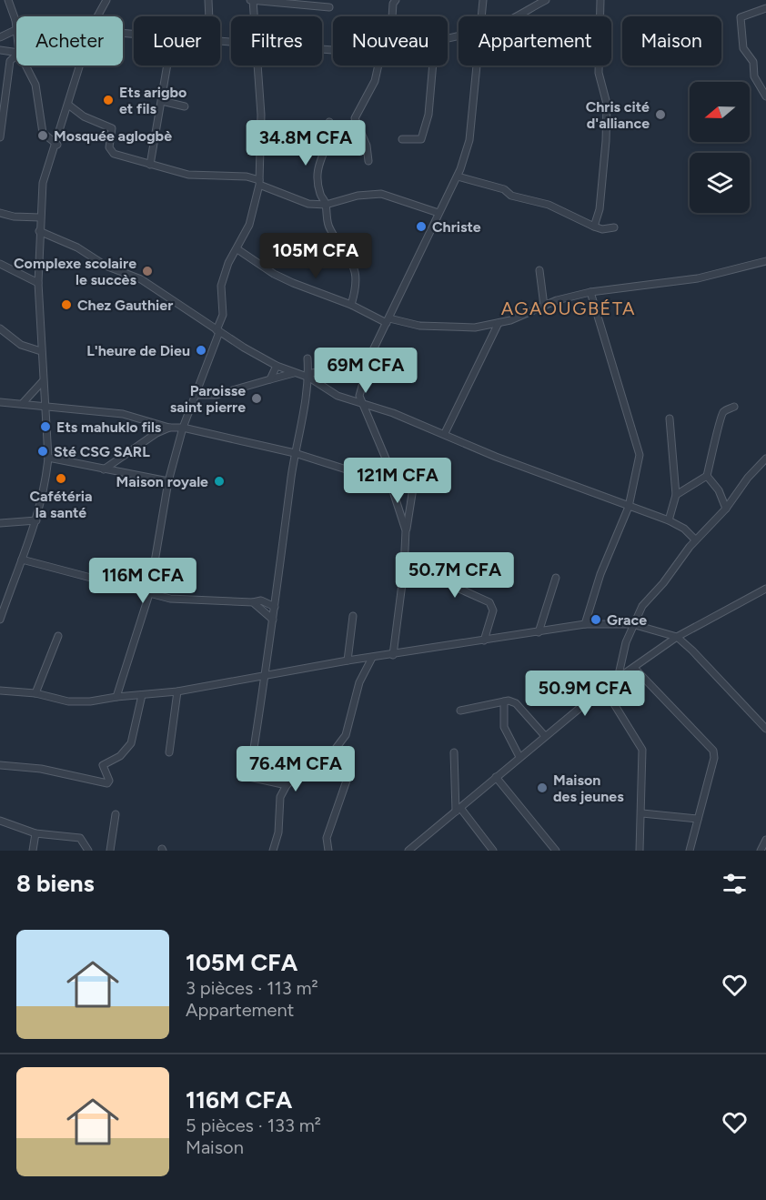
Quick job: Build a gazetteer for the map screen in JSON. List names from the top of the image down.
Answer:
{
  "districts": ["AGAOUGBÉTA"],
  "places": [
    "Ets arigbo et fils",
    "Chris cité d'alliance",
    "Mosquée aglogbè",
    "Christe",
    "Complexe scolaire le succès",
    "Chez Gauthier",
    "L'heure de Dieu",
    "Paroisse saint pierre",
    "Ets mahuklo fils",
    "Sté CSG SARL",
    "Cafétéria la santé",
    "Maison royale",
    "Grace",
    "Maison des jeunes"
  ],
  "north": "left",
  "page": {
    "chip": [
      "Acheter",
      "Louer",
      "Filtres",
      "Nouveau",
      "Appartement",
      "Maison"
    ],
    "price": [
      "34.8M CFA",
      "105M CFA",
      "69M CFA",
      "121M CFA",
      "50.7M CFA",
      "116M CFA",
      "50.9M CFA",
      "76.4M CFA"
    ],
    "heading": "8 biens",
    "list": [
      {
        "name": "105M CFA",
        "note": "3 pièces · 113 m² · Appartement"
      },
      {
        "name": "116M CFA",
        "note": "5 pièces · 133 m² · Maison"
      }
    ]
  }
}
